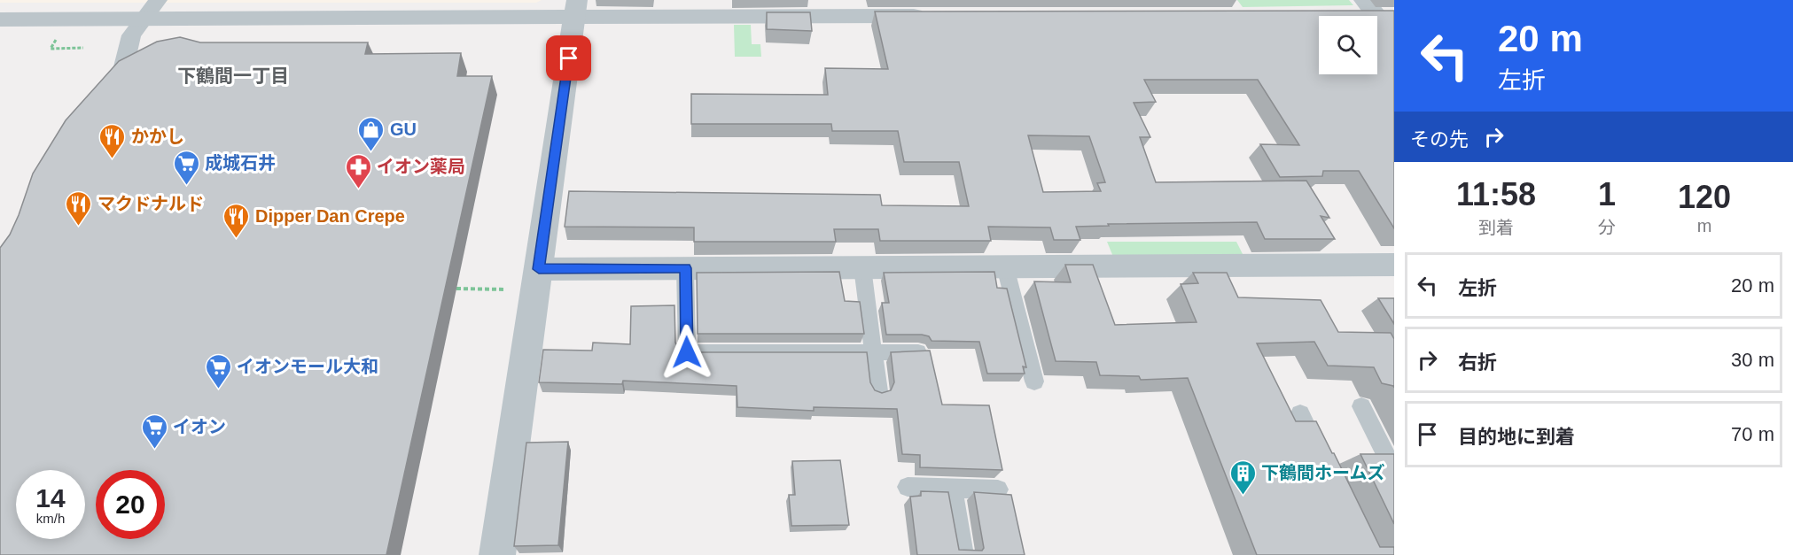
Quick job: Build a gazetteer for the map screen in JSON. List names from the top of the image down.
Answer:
{
  "districts": ["下鶴間一丁目"],
  "places": {
    "shop": ["GU"],
    "restaurant": ["かかし", "マクドナルド", "Dipper Dan Crepe"],
    "supermarket": ["成城石井", "イオンモール大和", "イオン"],
    "pharmacy": ["イオン薬局"],
    "building": ["下鶴間ホームズ"]
  },
  "page": {
    "turn": ["20 m", "左折"],
    "then": "その先",
    "eta": [
      "11:58",
      "到着",
      "1",
      "分",
      "120",
      "m"
    ],
    "list": [
      {
        "name": "左折",
        "value": "20 m"
      },
      {
        "name": "右折",
        "value": "30 m"
      },
      {
        "name": "目的地に到着",
        "value": "70 m"
      }
    ],
    "speed": "14 km/h",
    "limit": "20"
  }
}
